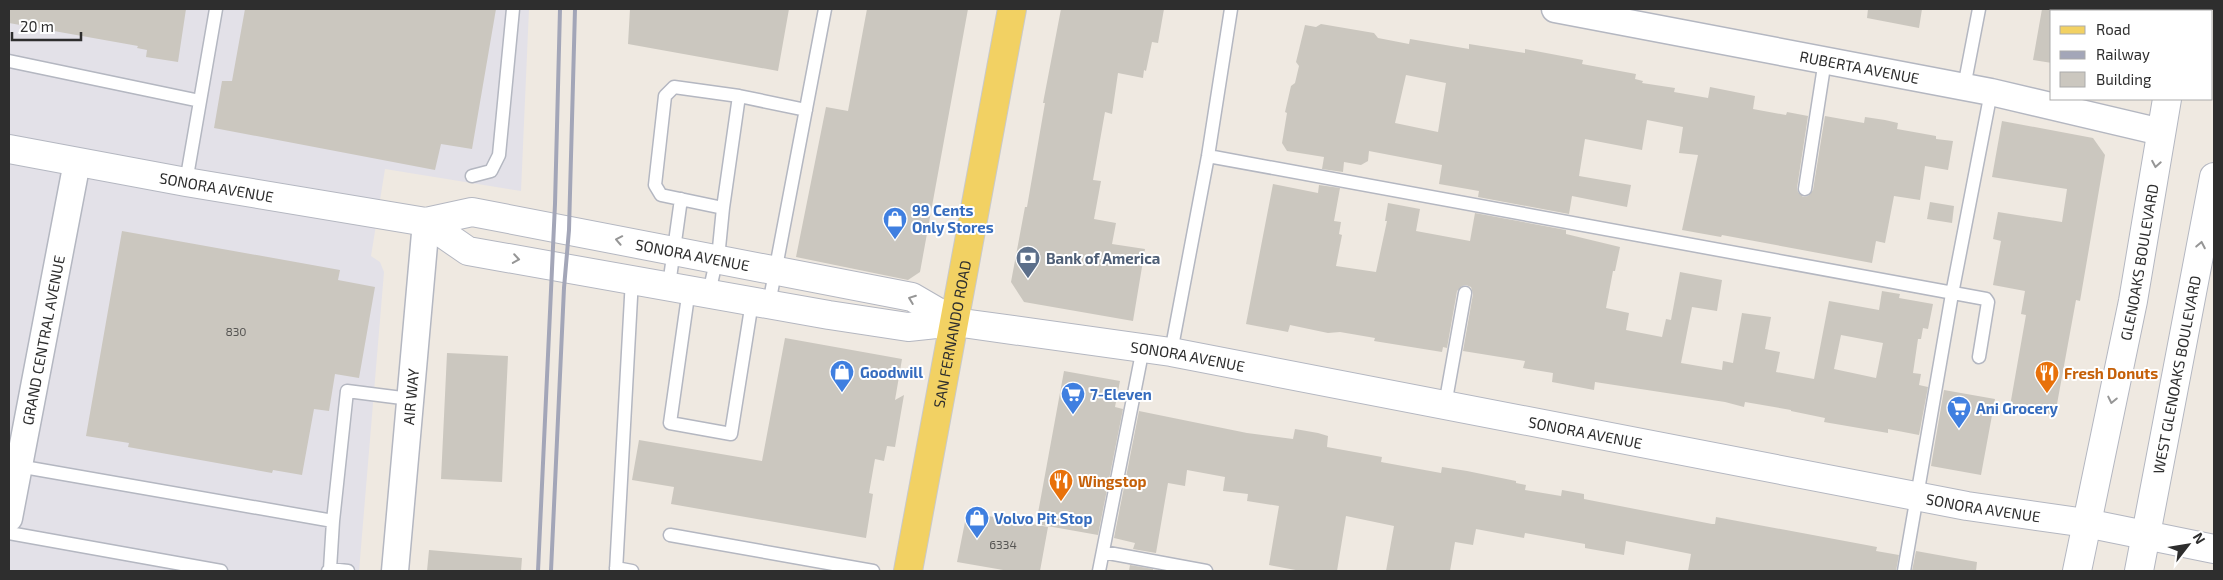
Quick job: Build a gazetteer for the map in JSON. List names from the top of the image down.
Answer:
{
  "streets": {
    "main road": [
      "SONORA AVENUE",
      "GLENOAKS BOULEVARD",
      "SAN FERNANDO ROAD",
      "WEST GLENOAKS BOULEVARD"
    ],
    "street": ["RUBERTA AVENUE", "GRAND CENTRAL AVENUE", "AIR WAY"]
  },
  "crossings": [
    ["RUBERTA AVENUE", "GLENOAKS BOULEVARD"],
    ["SONORA AVENUE", "GLENOAKS BOULEVARD"],
    ["SONORA AVENUE", "SAN FERNANDO ROAD"],
    ["SONORA AVENUE", "GRAND CENTRAL AVENUE"],
    ["SONORA AVENUE", "WEST GLENOAKS BOULEVARD"],
    ["SONORA AVENUE", "AIR WAY"]
  ],
  "one_way": ["GLENOAKS BOULEVARD", "WEST GLENOAKS BOULEVARD"],
  "places": {
    "shop": ["99 Cents Only Stores", "Goodwill", "Volvo Pit Stop"],
    "bank": ["Bank of America"],
    "restaurant": ["Fresh Donuts", "Wingstop"],
    "supermarket": ["7-Eleven", "Ani Grocery"]
  },
  "house_numbers": ["830", "6334"],
  "legend": ["Road", "Railway", "Building"],
  "scale_bar": "20 m",
  "north": "top right"
}
